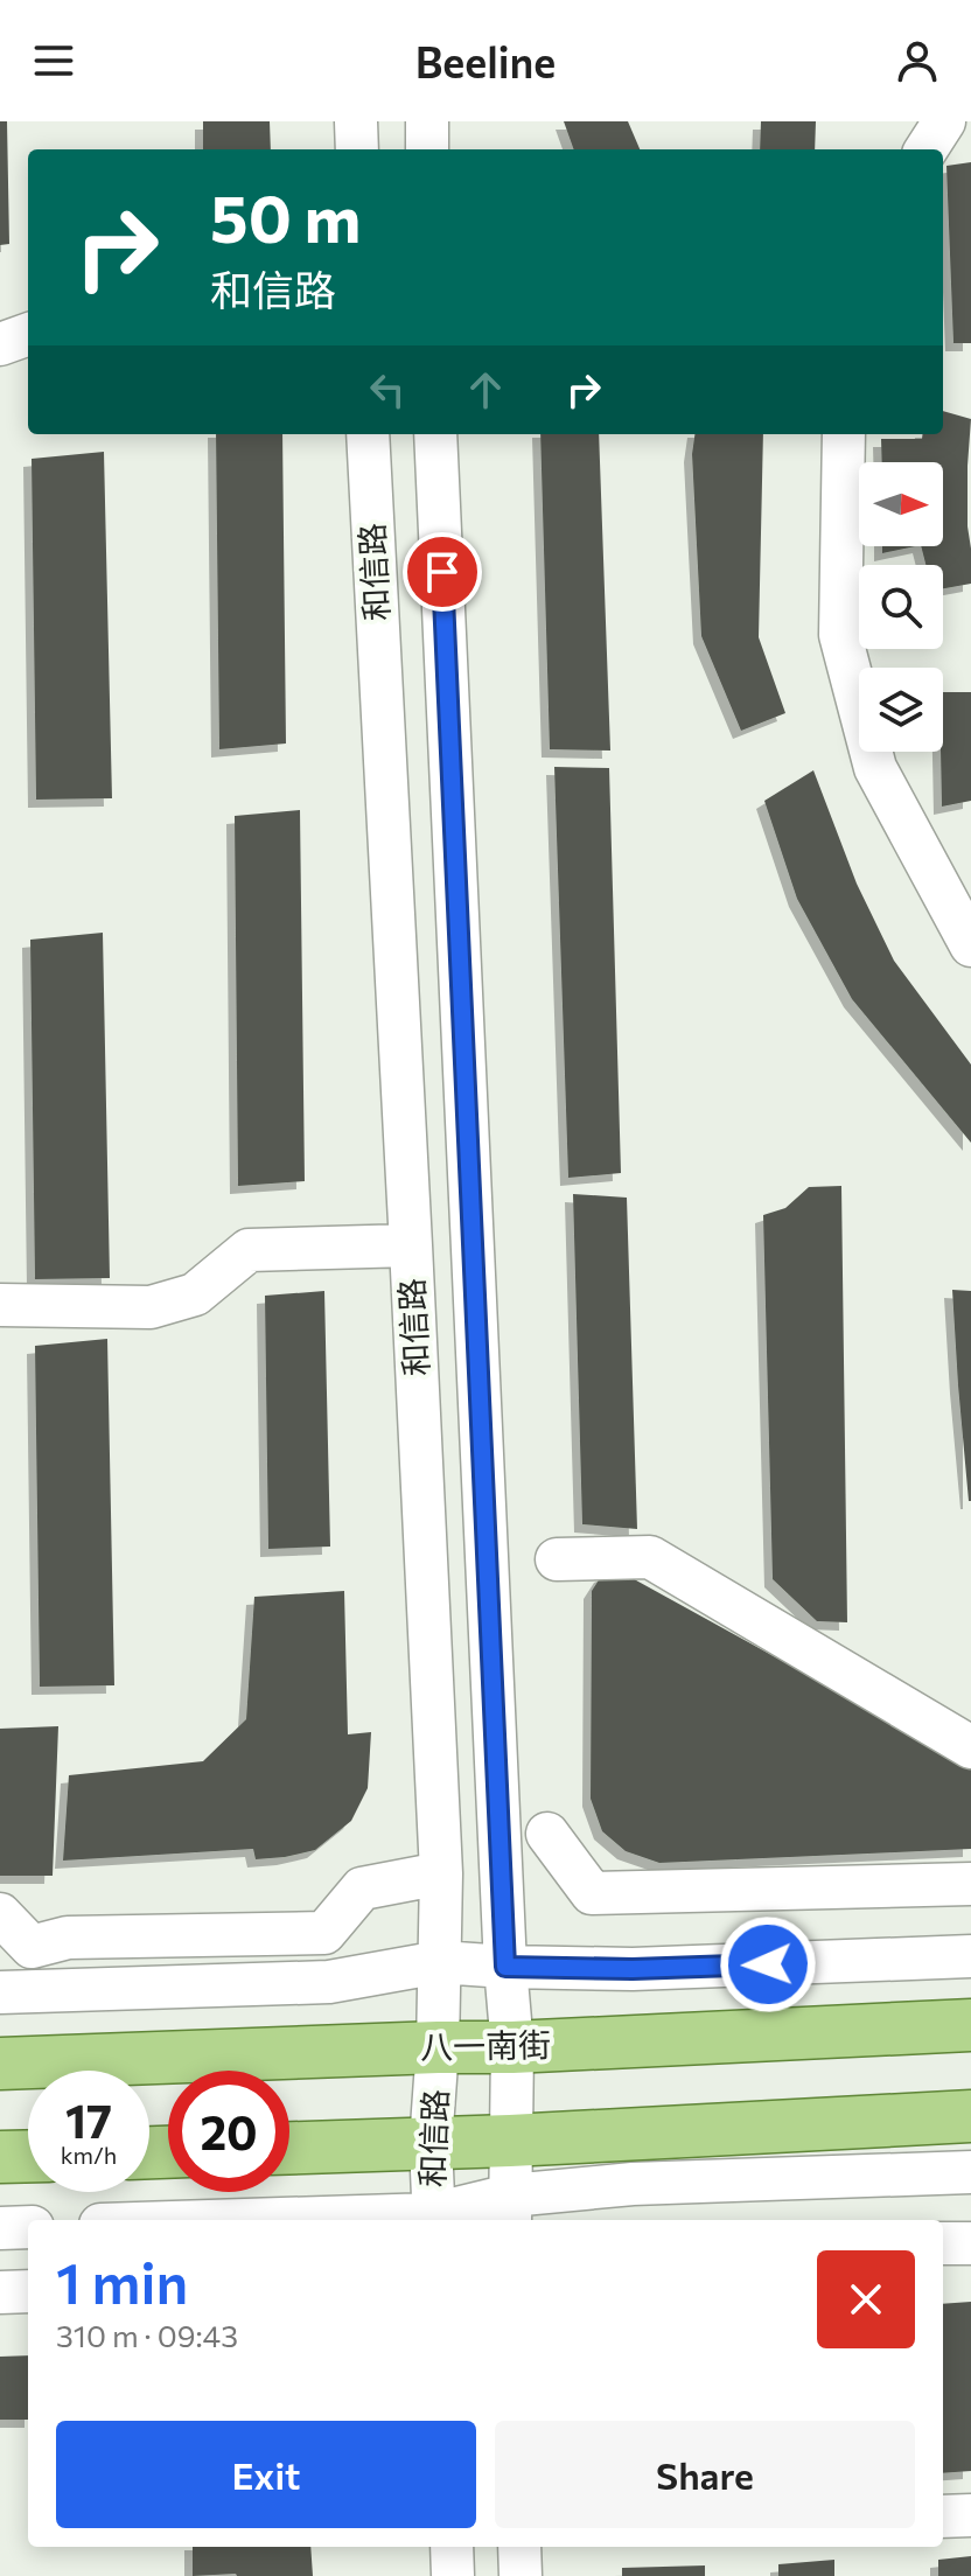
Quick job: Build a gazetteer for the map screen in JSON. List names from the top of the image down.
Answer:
{
  "streets": {
    "main road": ["八一南街"],
    "street": ["和信路"]
  },
  "crossings": [
    ["和信路", "八一南街"]
  ],
  "north": "right",
  "page": {
    "header": "Beeline",
    "turn": ["50 m", "和信路"],
    "speed": "17 km/h",
    "limit": "20",
    "heading": ["1 min", "310 m · 09:43"],
    "buttons": ["Exit", "Share"]
  }
}
